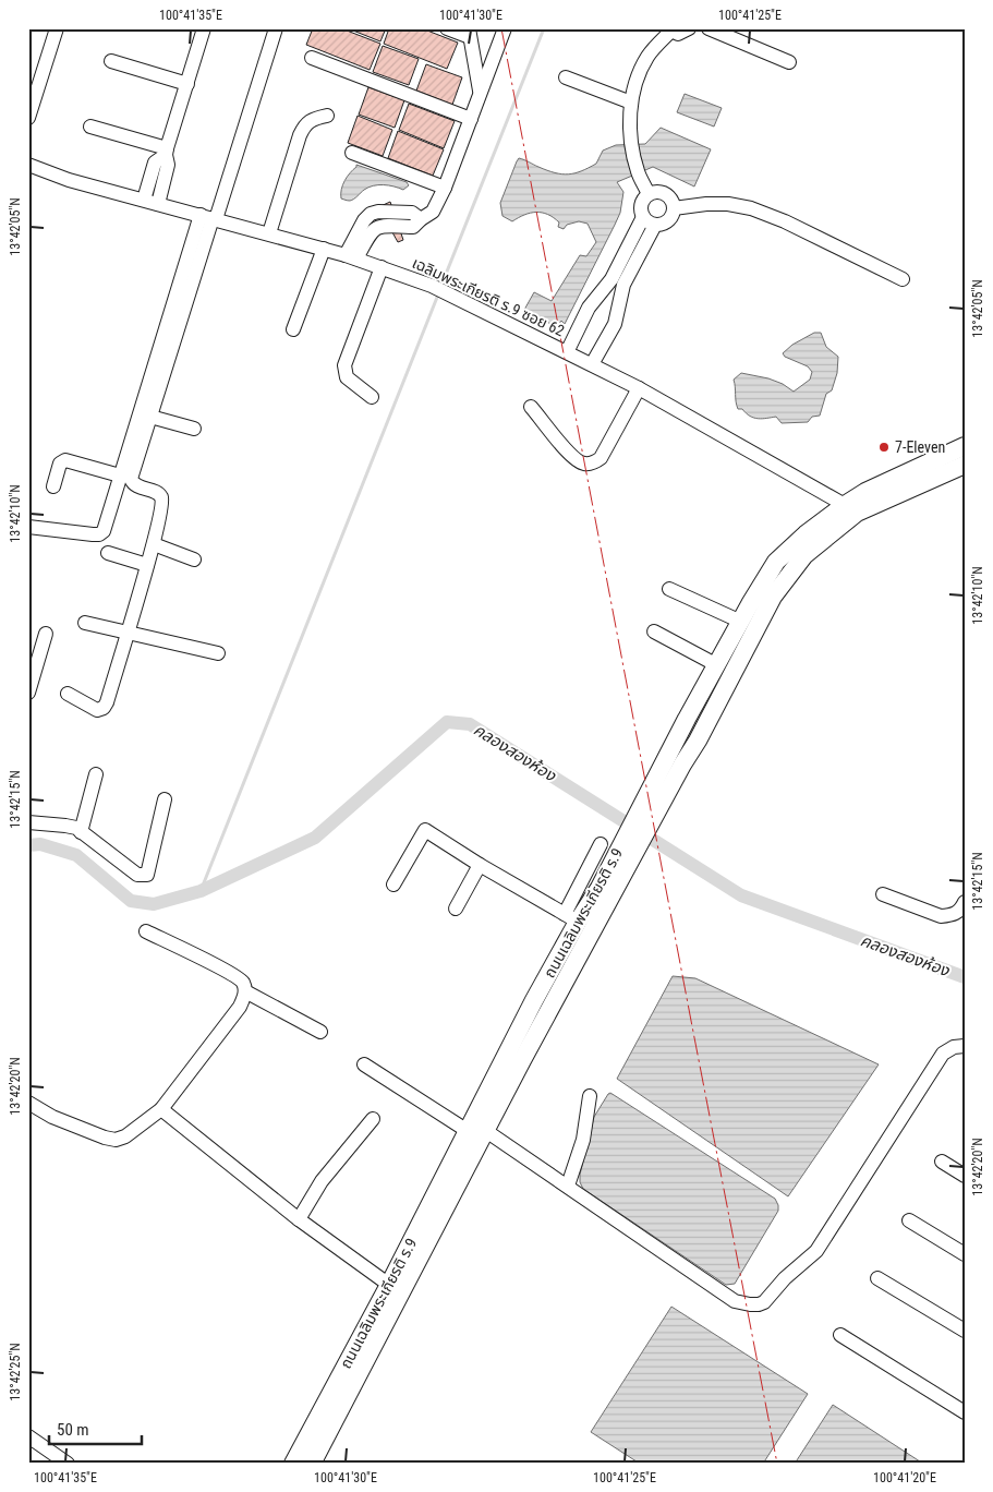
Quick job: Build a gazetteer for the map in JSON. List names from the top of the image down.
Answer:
{
  "streets": {
    "main road": ["ถนนเฉลิมพระเกียรติ ร.9"],
    "street": ["เฉลิมพระเกียรติ ร.9 ซอย 62"]
  },
  "crossings": [
    ["เฉลิมพระเกียรติ ร.9 ซอย 62", "ถนนเฉลิมพระเกียรติ ร.9"]
  ],
  "water": ["คลองสองห้อง"],
  "places": ["7-Eleven"],
  "scale_bar": "50 m",
  "coordinates": [
    "100°41'35\"E",
    "100°41'30\"E",
    "100°41'25\"E",
    "13°42'05\"N",
    "13°42'10\"N",
    "13°42'15\"N",
    "13°42'20\"N",
    "13°42'25\"N",
    "100°41'20\"E"
  ]
}
